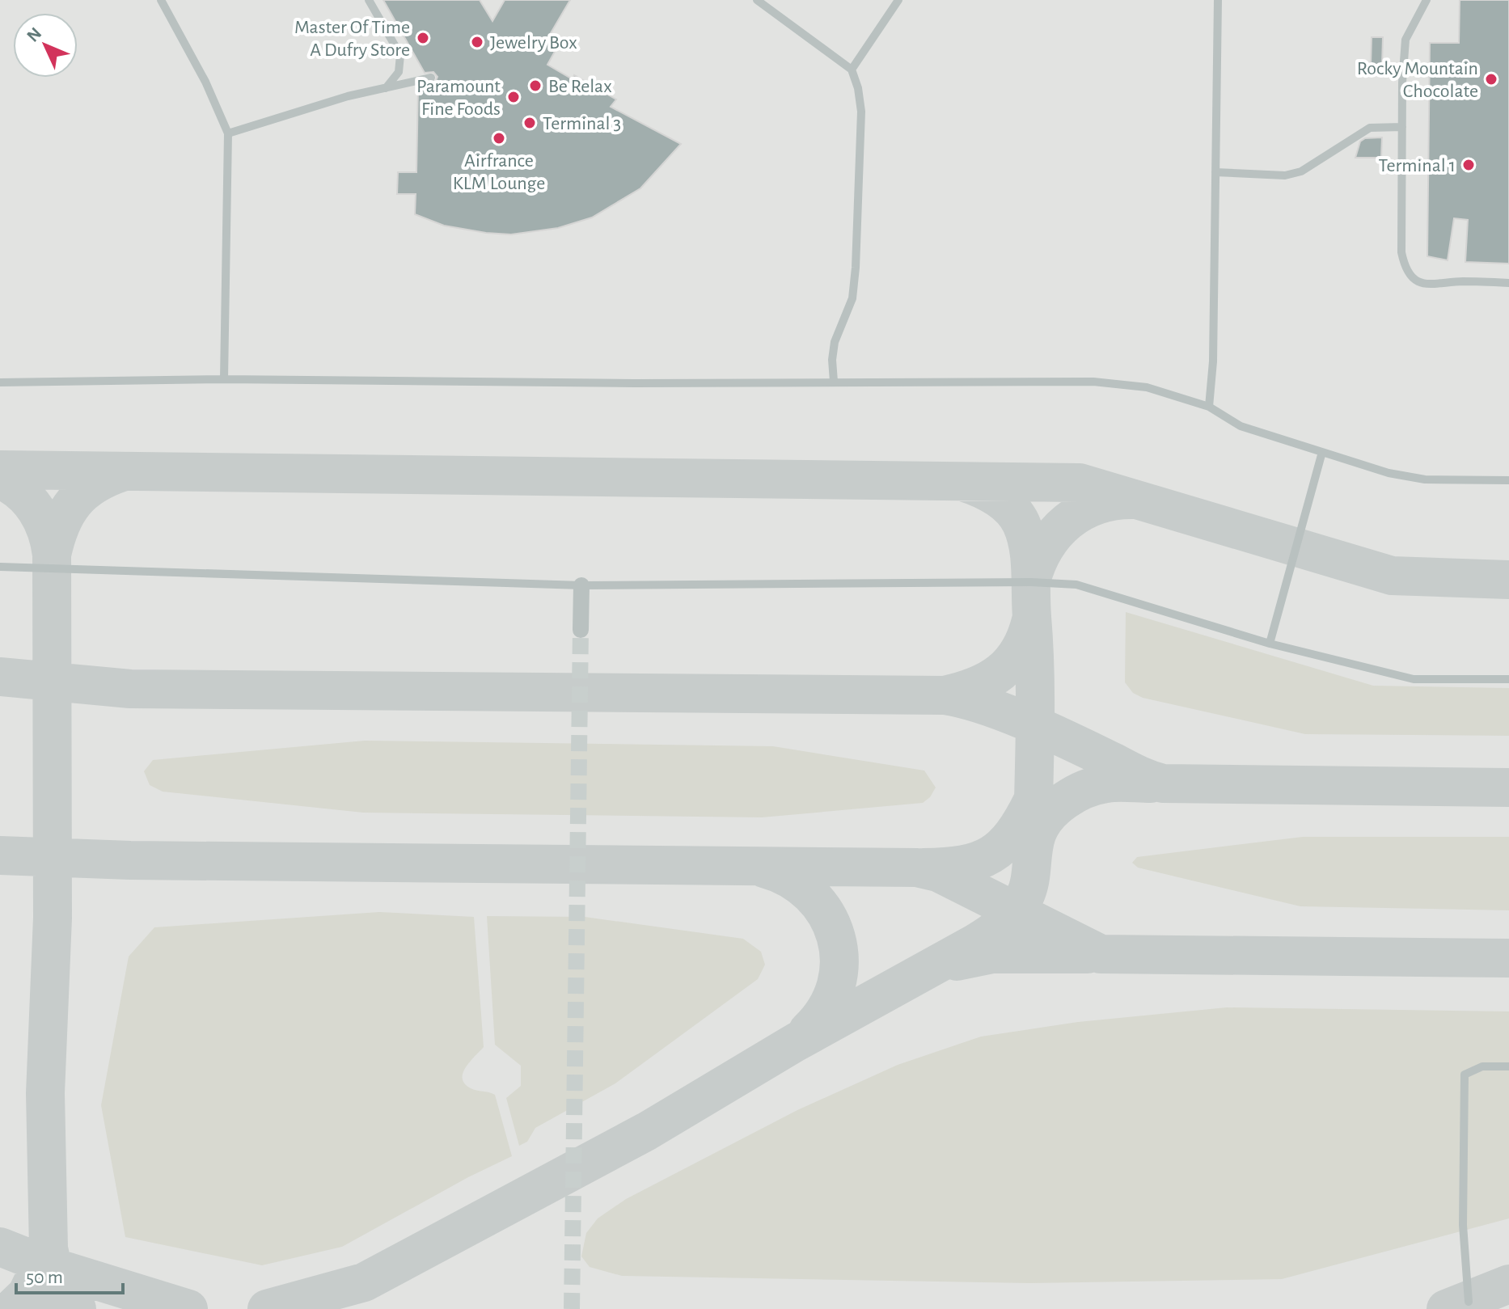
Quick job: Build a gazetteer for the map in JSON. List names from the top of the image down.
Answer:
{
  "places": [
    "Master Of Time A Dufry Store",
    "Jewelry Box",
    "Rocky Mountain Chocolate",
    "Be Relax",
    "Paramount Fine Foods",
    "Terminal 3",
    "Airfrance KLM Lounge",
    "Terminal 1"
  ],
  "scale_bar": "50 m",
  "north": "top left"
}
